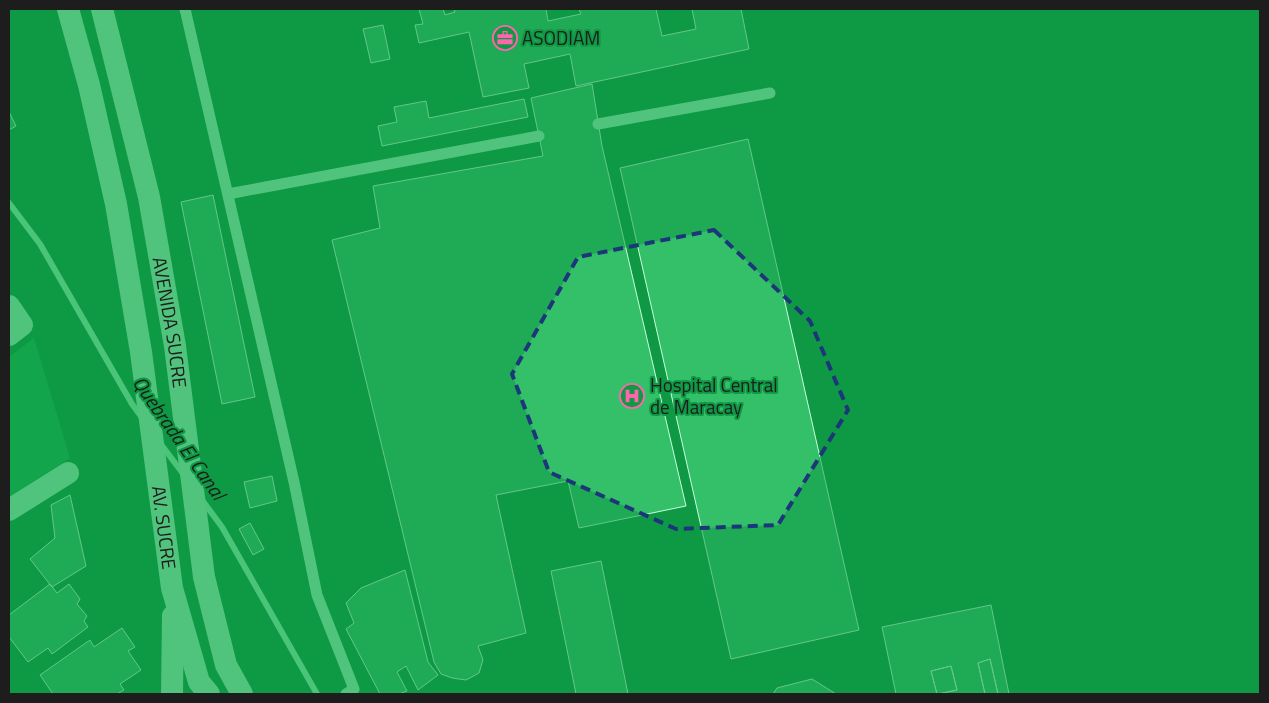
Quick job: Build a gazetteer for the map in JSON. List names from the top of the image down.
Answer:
{
  "streets": {
    "street": ["AVENIDA SUCRE", "AV. SUCRE"]
  },
  "crossings": [
    ["AVENIDA SUCRE", "AV. SUCRE"]
  ],
  "water": ["Quebrada El Canal"],
  "places": {
    "office": ["ASODIAM"],
    "hospital": ["Hospital Central de Maracay"]
  }
}
